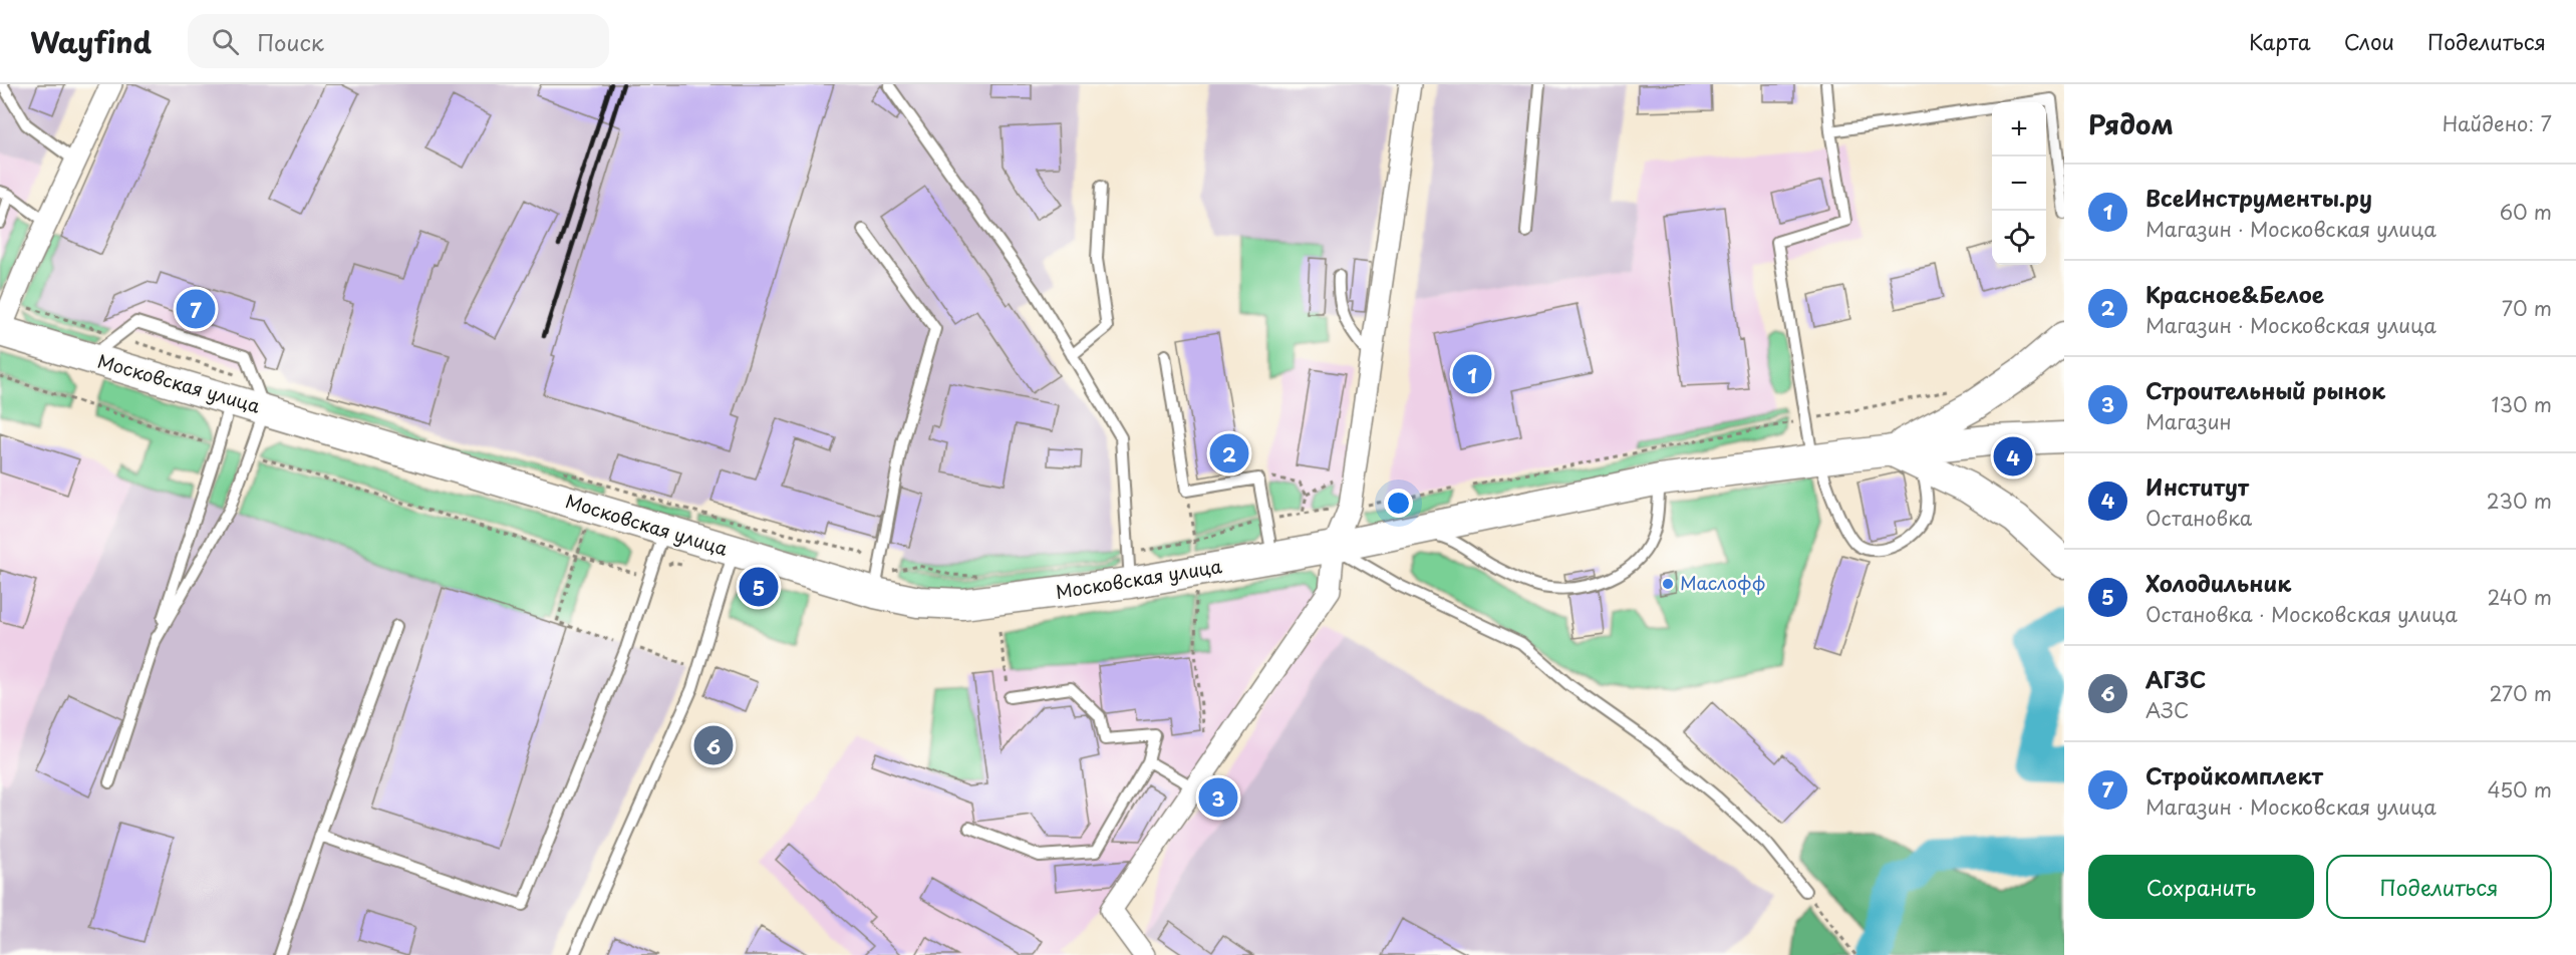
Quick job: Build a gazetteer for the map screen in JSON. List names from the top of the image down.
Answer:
{
  "streets": {
    "main road": ["Московская улица"]
  },
  "places": ["Маслофф"],
  "page": {
    "header": "Wayfind",
    "search": "Поиск",
    "nav": ["Карта", "Слои", "Поделиться"],
    "heading": ["Рядом", "Найдено: 7"],
    "map_buttons": ["+", "−"],
    "list": [
      {
        "mark": "1",
        "name": "ВсеИнструменты.ру",
        "note": "Магазин · Московская улица",
        "value": "60 m"
      },
      {
        "mark": "2",
        "name": "Красное&Белое",
        "note": "Магазин · Московская улица",
        "value": "70 m"
      },
      {
        "mark": "3",
        "name": "Строительный рынок",
        "note": "Магазин",
        "value": "130 m"
      },
      {
        "mark": "4",
        "name": "Институт",
        "note": "Остановка",
        "value": "230 m"
      },
      {
        "mark": "5",
        "name": "Холодильник",
        "note": "Остановка · Московская улица",
        "value": "240 m"
      },
      {
        "mark": "6",
        "name": "АГЗС",
        "note": "АЗС",
        "value": "270 m"
      },
      {
        "mark": "7",
        "name": "Стройкомплект",
        "note": "Магазин · Московская улица",
        "value": "450 m"
      }
    ],
    "pins": [
      "7",
      "1",
      "2",
      "4",
      "5",
      "6",
      "3"
    ],
    "buttons": ["Сохранить", "Поделиться"]
  }
}
